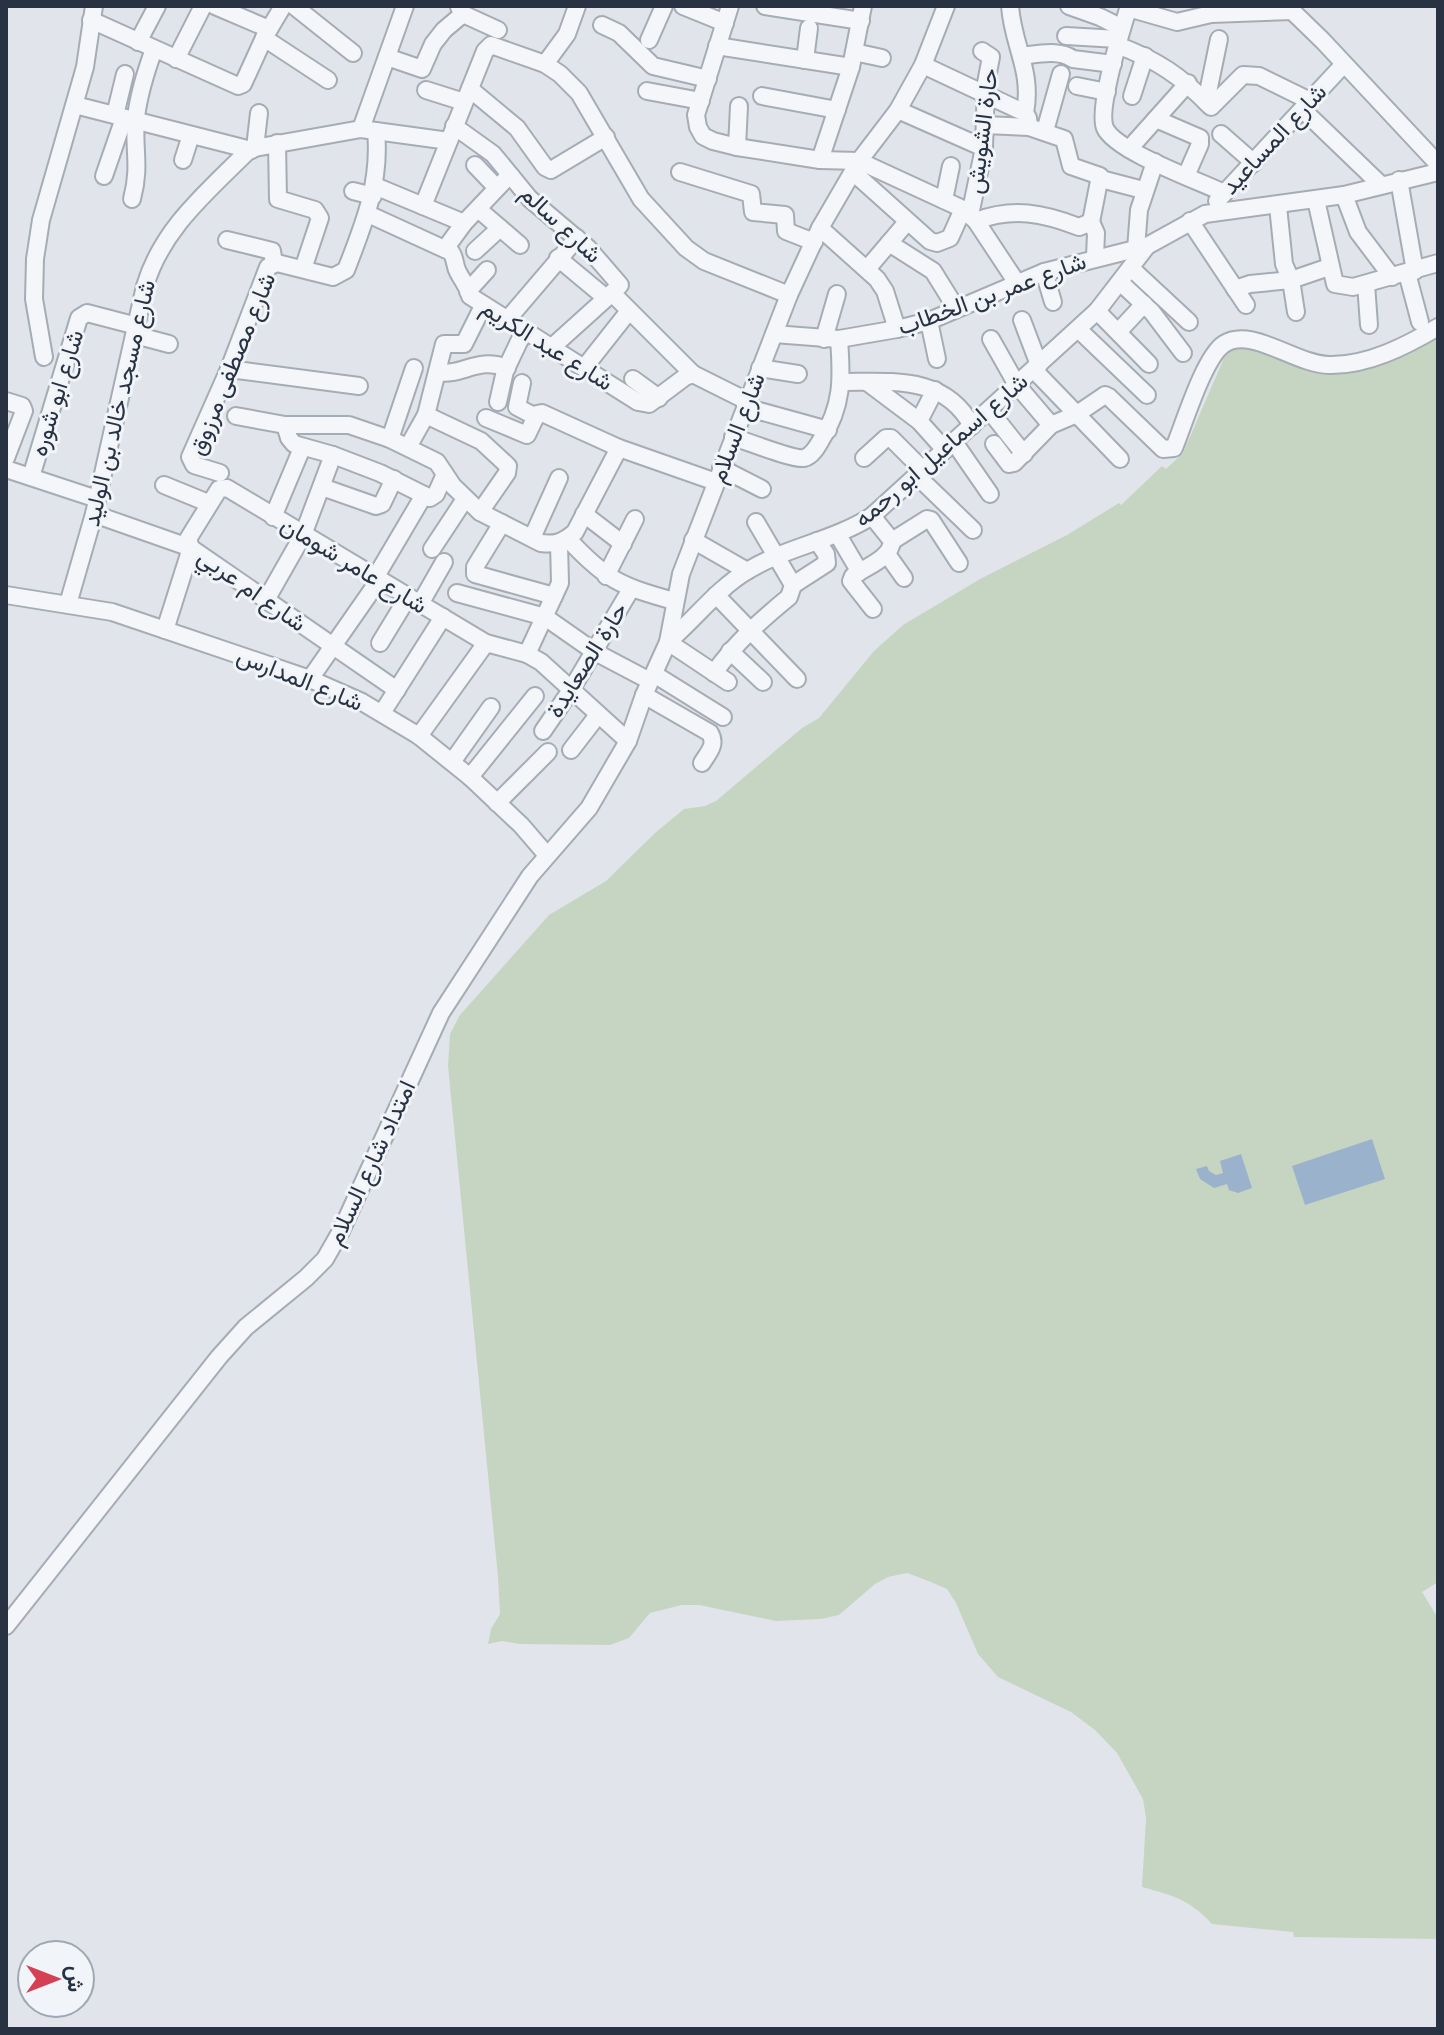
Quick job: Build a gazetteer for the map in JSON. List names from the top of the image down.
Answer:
{
  "streets": {
    "street": [
      "حارة الشويش",
      "شارع المساعيد",
      "شارع سالم",
      "شارع عمر بن الخطاب",
      "شارع عبد الكريم",
      "شارع مصطفى مرزوق",
      "شارع ابو شوره",
      "شارع مسجد خالد بن الوليد",
      "شارع السلام",
      "شارع اسماعيل ابو رحمه",
      "شارع عامر شومان",
      "شارع ام عربي",
      "حارة الصعايدة",
      "شارع المدارس",
      "امتداد شارع السلام"
    ]
  },
  "crossings": [
    ["شارع المساعيد", "شارع عمر بن الخطاب"],
    ["شارع عمر بن الخطاب", "شارع السلام"],
    ["شارع عمر بن الخطاب", "شارع اسماعيل ابو رحمه"],
    ["شارع مصطفى مرزوق", "شارع عامر شومان"],
    ["شارع ابو شوره", "شارع مسجد خالد بن الوليد"],
    ["شارع ابو شوره", "شارع ام عربي"],
    ["شارع مسجد خالد بن الوليد", "شارع ام عربي"],
    ["شارع مسجد خالد بن الوليد", "شارع المدارس"],
    ["شارع السلام", "شارع اسماعيل ابو رحمه"],
    ["شارع السلام", "شارع المدارس"],
    ["شارع السلام", "امتداد شارع السلام"],
    ["شارع المدارس", "امتداد شارع السلام"]
  ],
  "north": "right"
}
